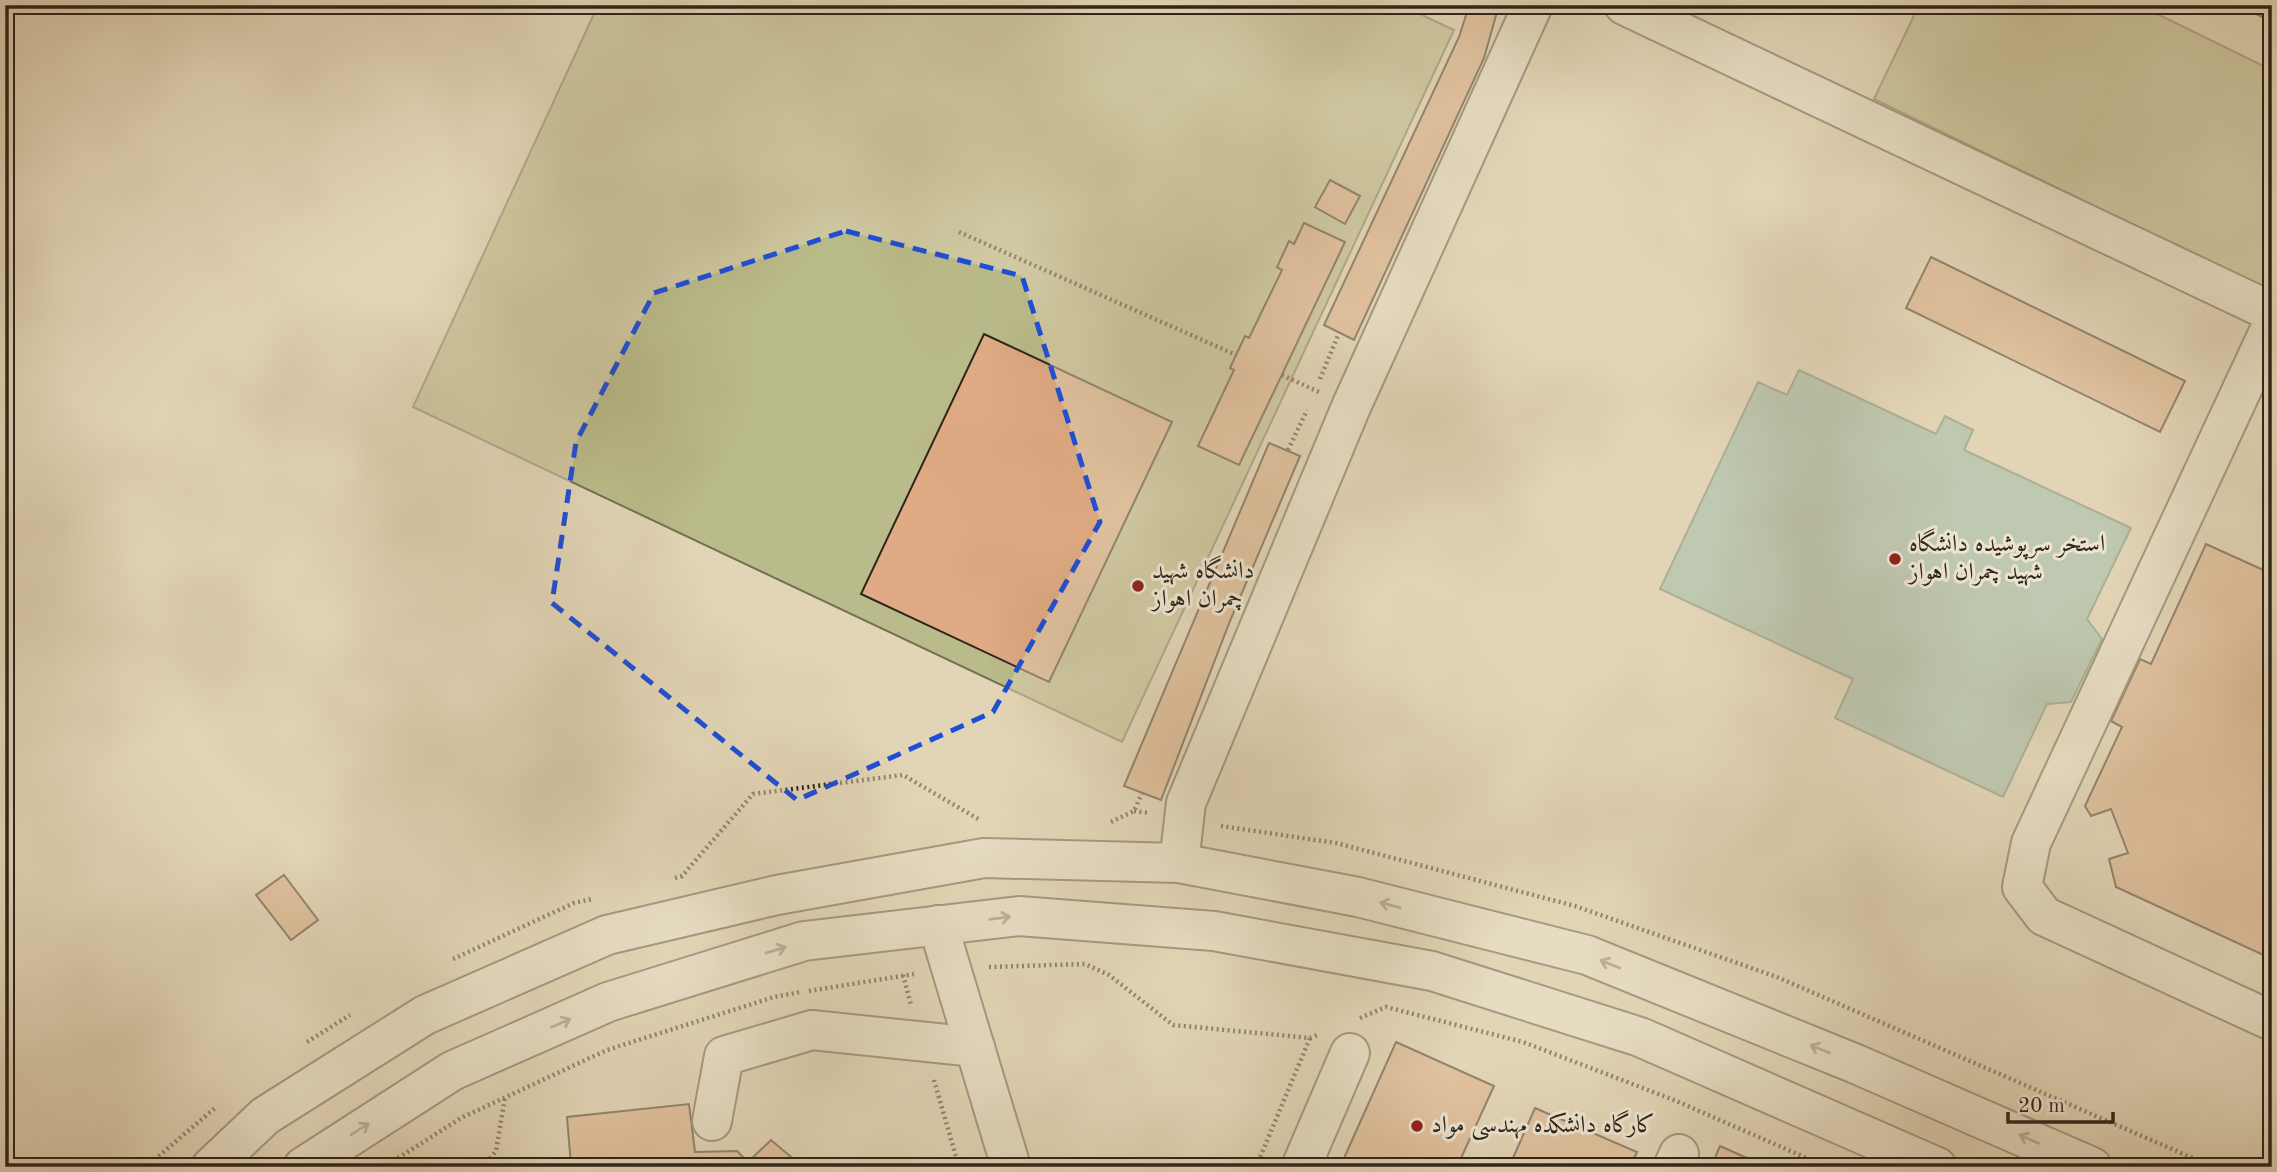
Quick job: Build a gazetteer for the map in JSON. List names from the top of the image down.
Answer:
{
  "places": ["استخر سرپوشیده دانشگاه شهید چمران اهواز", "دانشگاه شهید چمران اهواز", "کارگاه دانشکده مهندسی مواد"],
  "scale_bar": "20 m"
}
